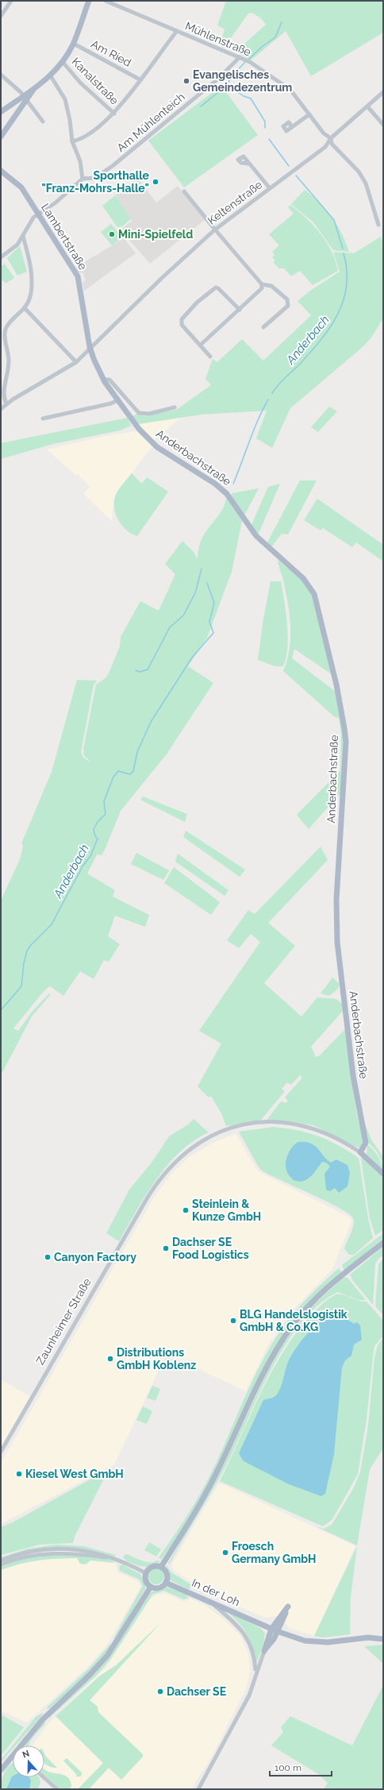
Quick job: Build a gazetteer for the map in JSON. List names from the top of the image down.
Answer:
{
  "streets": {
    "main road": [
      "Lambertstraße",
      "Anderbachstraße",
      "Zaunheimer Straße",
      "In der Loh"
    ],
    "street": [
      "Mühlenstraße",
      "Am Ried",
      "Kanalstraße",
      "Am Mühlenteich",
      "Keltenstraße"
    ]
  },
  "crossings": [
    ["Mühlenstraße", "Am Mühlenteich"],
    ["Mühlenstraße", "Keltenstraße"],
    ["Keltenstraße", "Lambertstraße"],
    ["Lambertstraße", "Anderbachstraße"],
    ["Anderbachstraße", "Zaunheimer Straße"]
  ],
  "water": ["Anderbach"],
  "places": [
    "Evangelisches Gemeindezentrum",
    "Sporthalle \"Franz-Mohrs-Halle\"",
    "Mini-Spielfeld",
    "Steinlein & Kunze GmbH",
    "Dachser SE Food Logistics",
    "Canyon Factory",
    "BLG Handelslogistik GmbH & Co.KG",
    "Distributions GmbH Koblenz",
    "Kiesel West GmbH",
    "Froesch Germany GmbH",
    "Dachser SE"
  ],
  "scale_bar": "100 m",
  "north": "top"
}
